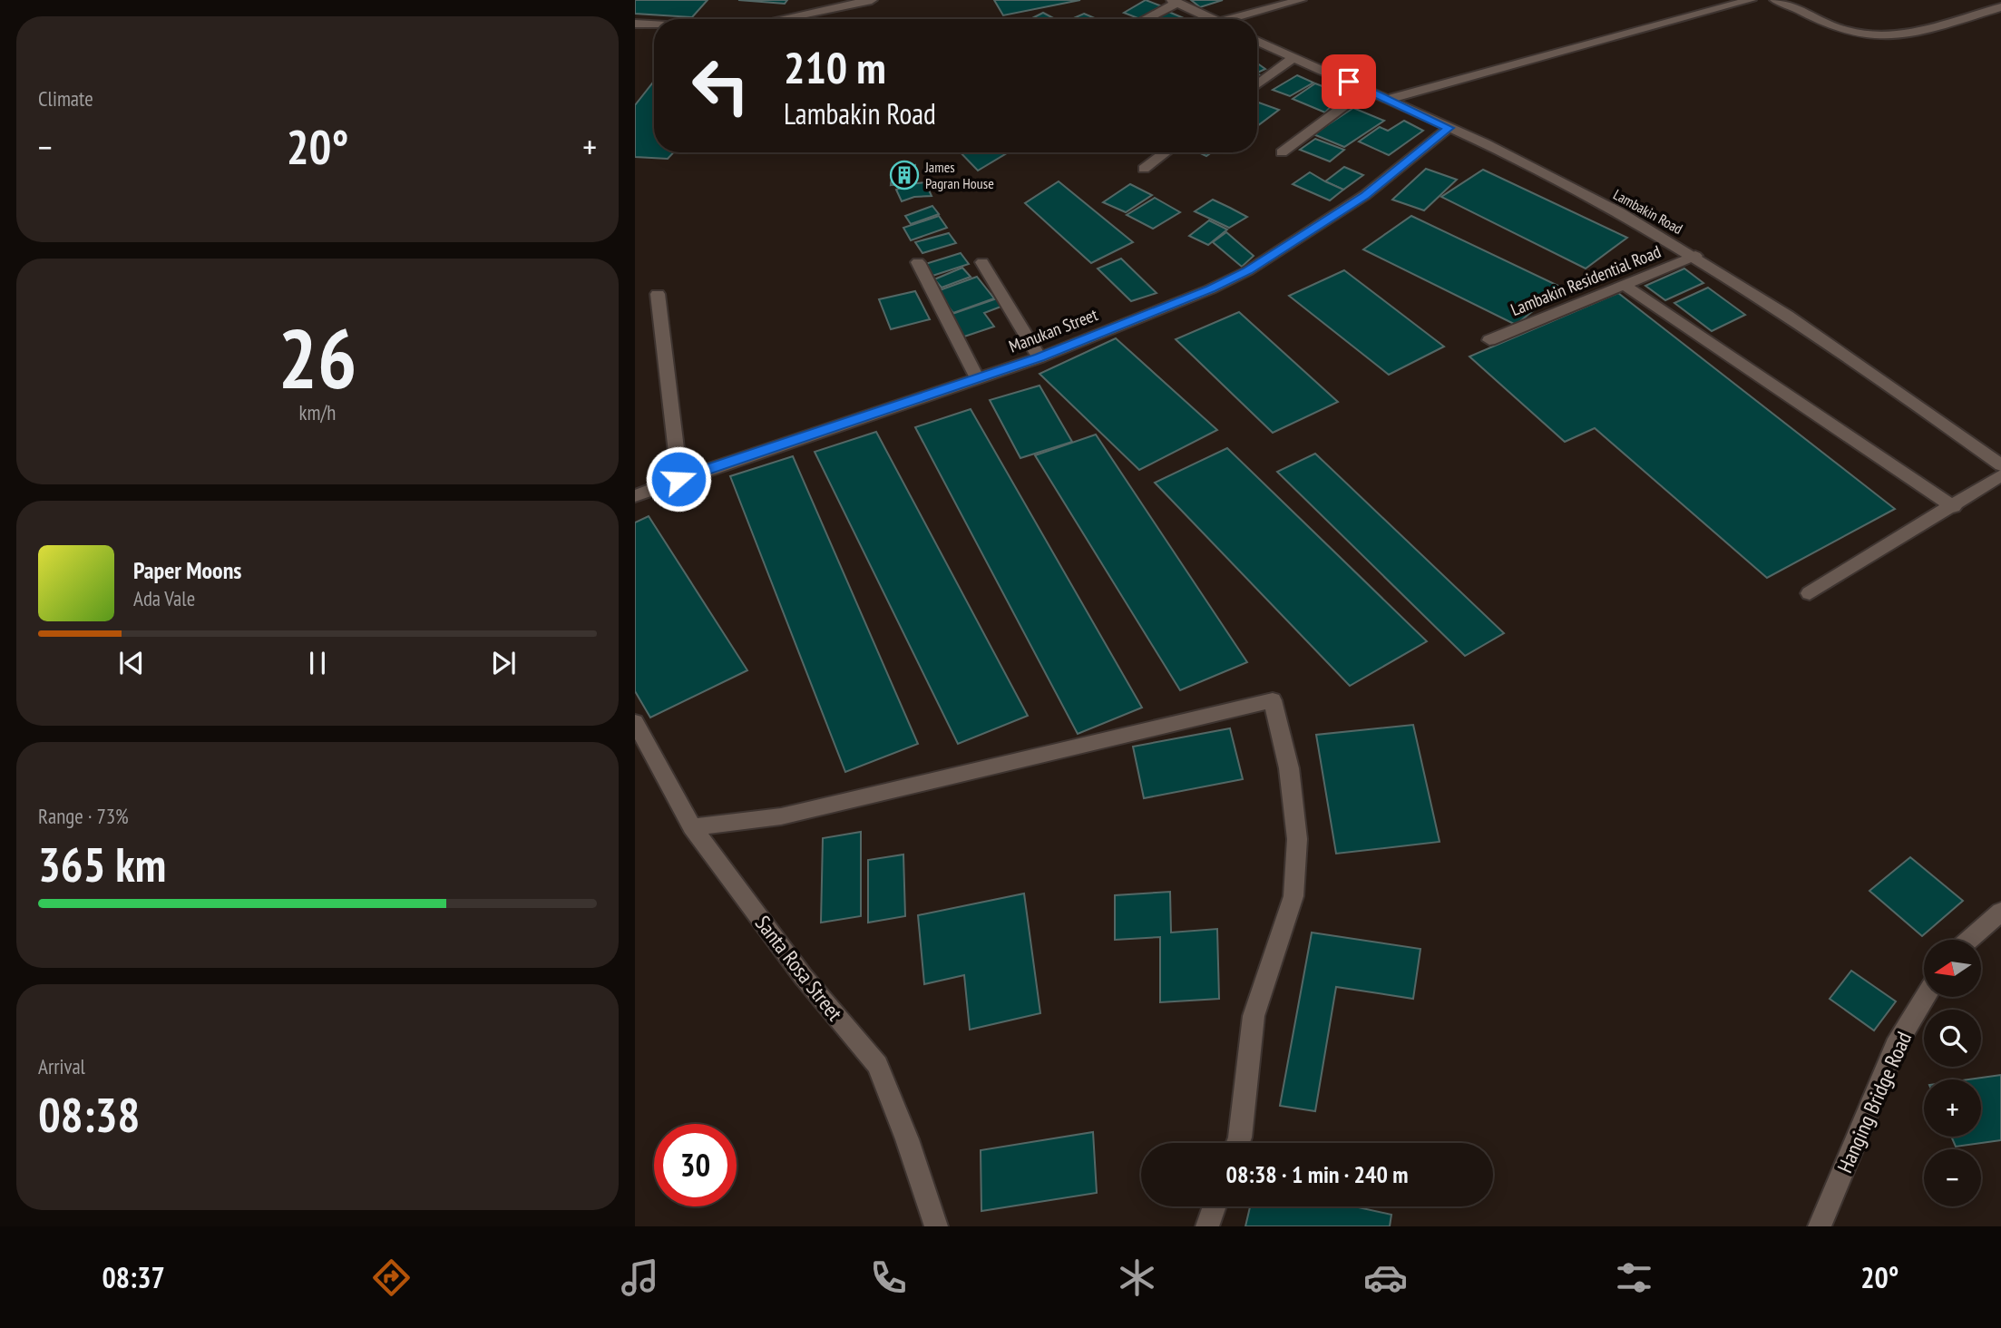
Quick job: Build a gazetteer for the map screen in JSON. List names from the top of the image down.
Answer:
{
  "streets": {
    "street": [
      "Lambakin Road",
      "Lambakin Residential Road",
      "Manukan Street",
      "Santa Rosa Street",
      "Hanging Bridge Road"
    ]
  },
  "crossings": [
    ["Lambakin Road", "Lambakin Residential Road"],
    ["Lambakin Road", "Manukan Street"]
  ],
  "places": {
    "building": ["James Pagran House"]
  },
  "north": "left",
  "page": {
    "tile": [
      "Climate",
      ["26", "km/h"],
      ["Range · 73%", "365 km"],
      ["Arrival", "08:38"]
    ],
    "turn": ["210 m", "Lambakin Road"],
    "heat": ["−", "20°", "+"],
    "song": ["Paper Moons", "Ada Vale"],
    "map_buttons": ["+", "−"],
    "limit": "30",
    "trip": "08:38 · 1 min · 240 m",
    "tabs": ["08:37", "20°"]
  }
}
